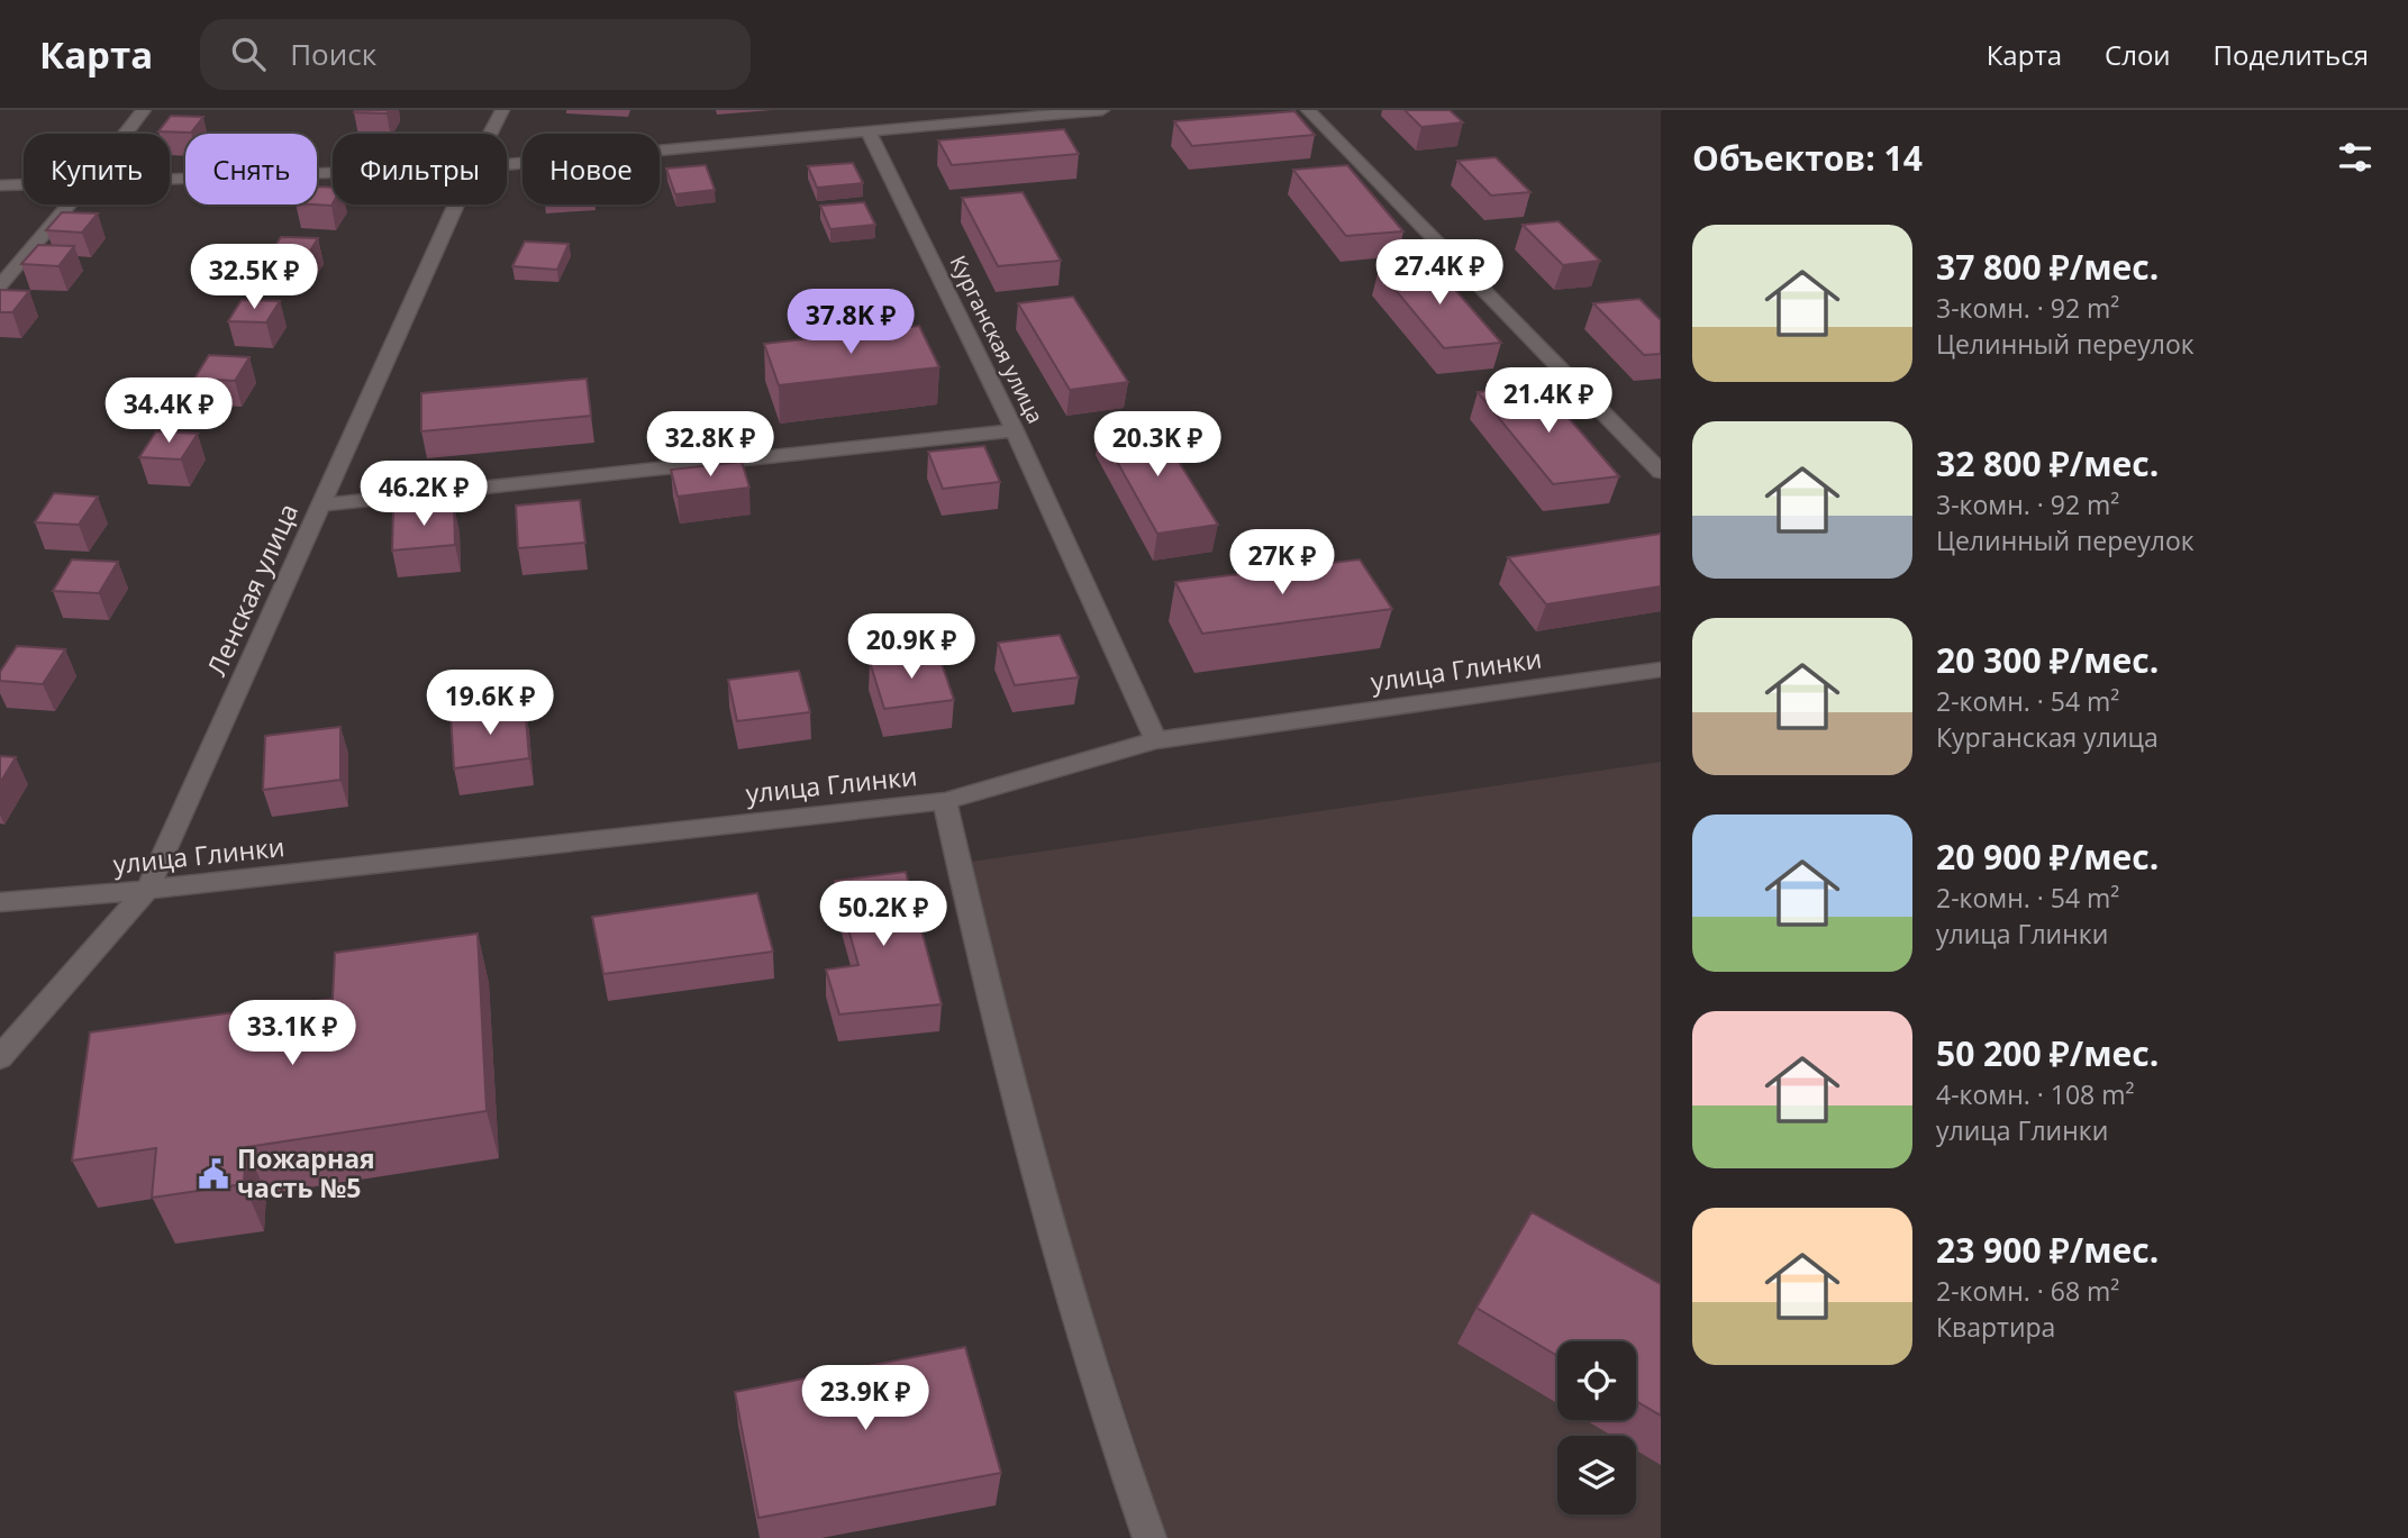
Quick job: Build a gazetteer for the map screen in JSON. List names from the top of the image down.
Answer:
{
  "streets": {
    "street": ["Курганская улица", "Ленская улица", "улица Глинки"]
  },
  "crossings": [
    ["Курганская улица", "улица Глинки"],
    ["Ленская улица", "улица Глинки"]
  ],
  "places": {
    "public building": ["Пожарная часть №5"]
  },
  "page": {
    "header": "Карта",
    "search": "Поиск",
    "nav": ["Карта", "Слои", "Поделиться"],
    "heading": "Объектов: 14",
    "chip": [
      "Купить",
      "Снять",
      "Фильтры",
      "Новое"
    ],
    "list": [
      {
        "name": "37 800 ₽/мес.",
        "note": "3-комн. · 92 m² · Целинный переулок"
      },
      {
        "name": "32 800 ₽/мес.",
        "note": "3-комн. · 92 m² · Целинный переулок"
      },
      {
        "name": "20 300 ₽/мес.",
        "note": "2-комн. · 54 m² · Курганская улица"
      },
      {
        "name": "20 900 ₽/мес.",
        "note": "2-комн. · 54 m² · улица Глинки"
      },
      {
        "name": "50 200 ₽/мес.",
        "note": "4-комн. · 108 m² · улица Глинки"
      },
      {
        "name": "23 900 ₽/мес.",
        "note": "2-комн. · 68 m² · Квартира"
      }
    ],
    "price": [
      "27.4K ₽",
      "32.5K ₽",
      "37.8K ₽",
      "21.4K ₽",
      "34.4K ₽",
      "32.8K ₽",
      "20.3K ₽",
      "46.2K ₽",
      "27K ₽",
      "20.9K ₽",
      "19.6K ₽",
      "50.2K ₽",
      "33.1K ₽",
      "23.9K ₽"
    ]
  }
}
